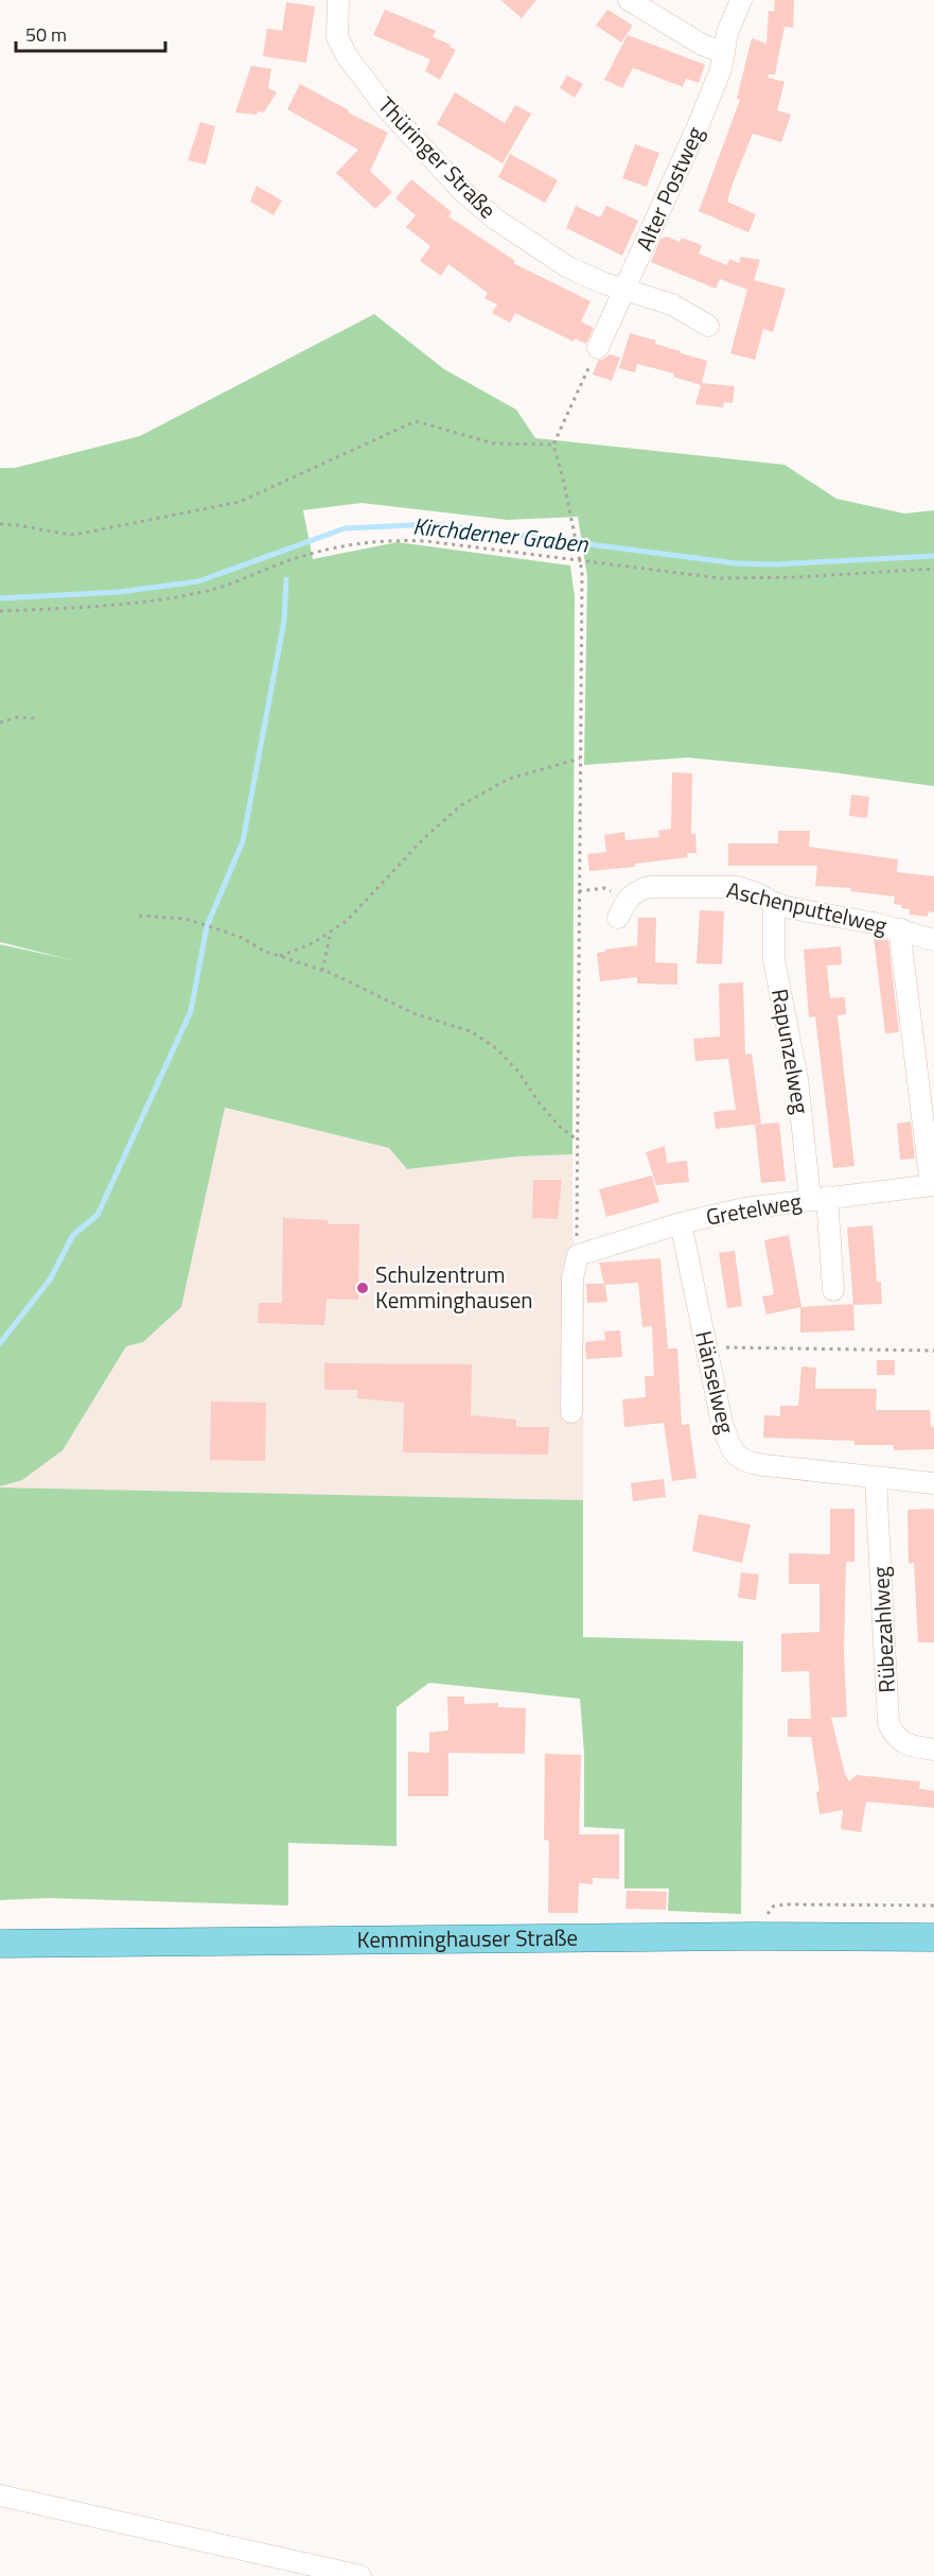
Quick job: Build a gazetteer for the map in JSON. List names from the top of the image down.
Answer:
{
  "streets": {
    "main road": ["Kemminghauser Straße"],
    "street": [
      "Thüringer Straße",
      "Alter Postweg",
      "Aschenputtelweg",
      "Rapunzelweg",
      "Gretelweg",
      "Hänselweg",
      "Rübezahlweg"
    ]
  },
  "crossings": [
    ["Thüringer Straße", "Alter Postweg"],
    ["Aschenputtelweg", "Rapunzelweg"],
    ["Rapunzelweg", "Gretelweg"],
    ["Gretelweg", "Hänselweg"],
    ["Hänselweg", "Rübezahlweg"]
  ],
  "water": ["Kirchderner Graben"],
  "places": ["Schulzentrum Kemminghausen"],
  "scale_bar": "50 m"
}
